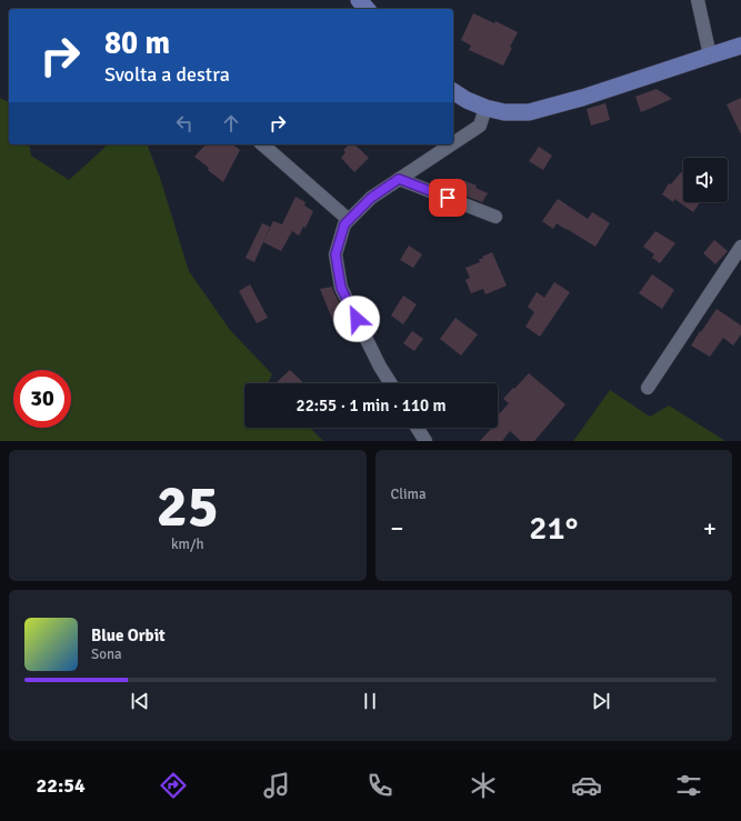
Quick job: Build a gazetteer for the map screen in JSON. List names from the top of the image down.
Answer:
{
  "page": {
    "turn": ["80 m", "Svolta a destra"],
    "limit": "30",
    "trip": "22:55 · 1 min · 110 m",
    "tile": [
      ["25", "km/h"],
      "Clima"
    ],
    "heat": ["−", "21°", "+"],
    "song": ["Blue Orbit", "Sona"],
    "tabs": "22:54"
  }
}
